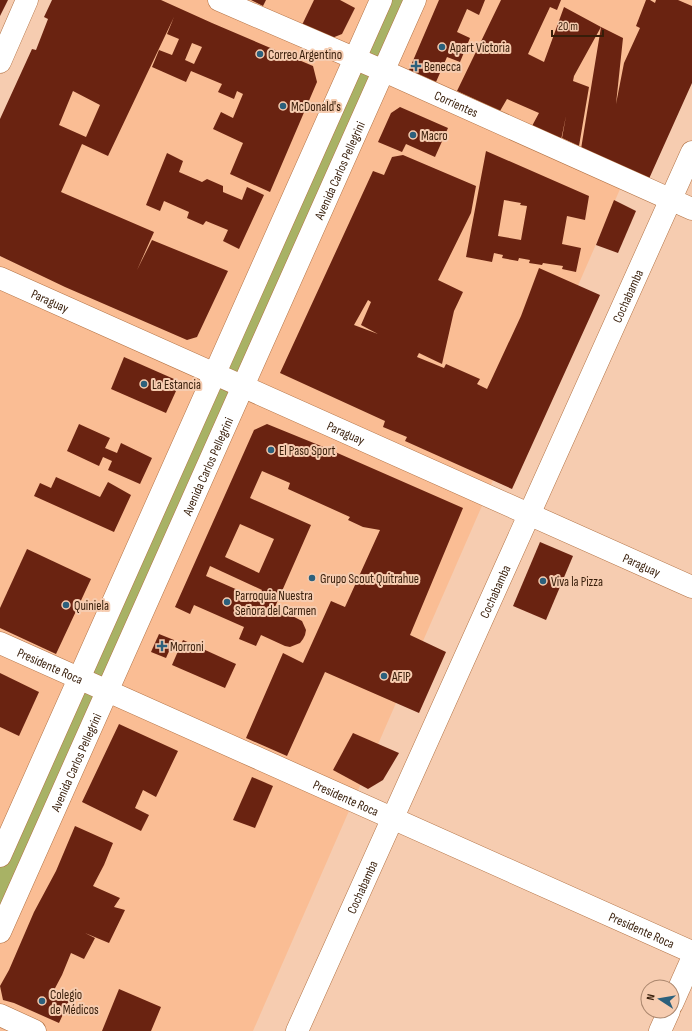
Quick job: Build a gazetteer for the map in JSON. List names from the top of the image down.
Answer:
{
  "streets": {
    "street": [
      "Corrientes",
      "Avenida Carlos Pellegrini",
      "Cochabamba",
      "Paraguay",
      "Presidente Roca"
    ]
  },
  "crossings": [
    ["Corrientes", "Avenida Carlos Pellegrini"],
    ["Corrientes", "Cochabamba"],
    ["Avenida Carlos Pellegrini", "Paraguay"],
    ["Avenida Carlos Pellegrini", "Presidente Roca"],
    ["Cochabamba", "Paraguay"],
    ["Cochabamba", "Presidente Roca"]
  ],
  "places": {
    "other": [
      "Apart Victoria",
      "Correo Argentino",
      "McDonald's",
      "Macro",
      "La Estancia",
      "El Paso Sport",
      "Grupo Scout Quitrahue",
      "Viva la Pizza",
      "Parroquia Nuestra Señora del Carmen",
      "Quiniela",
      "AFIP",
      "Colegio de Médicos"
    ],
    "health": ["Benecca", "Morroni"]
  },
  "scale_bar": "20 m",
  "north": "left"
}
